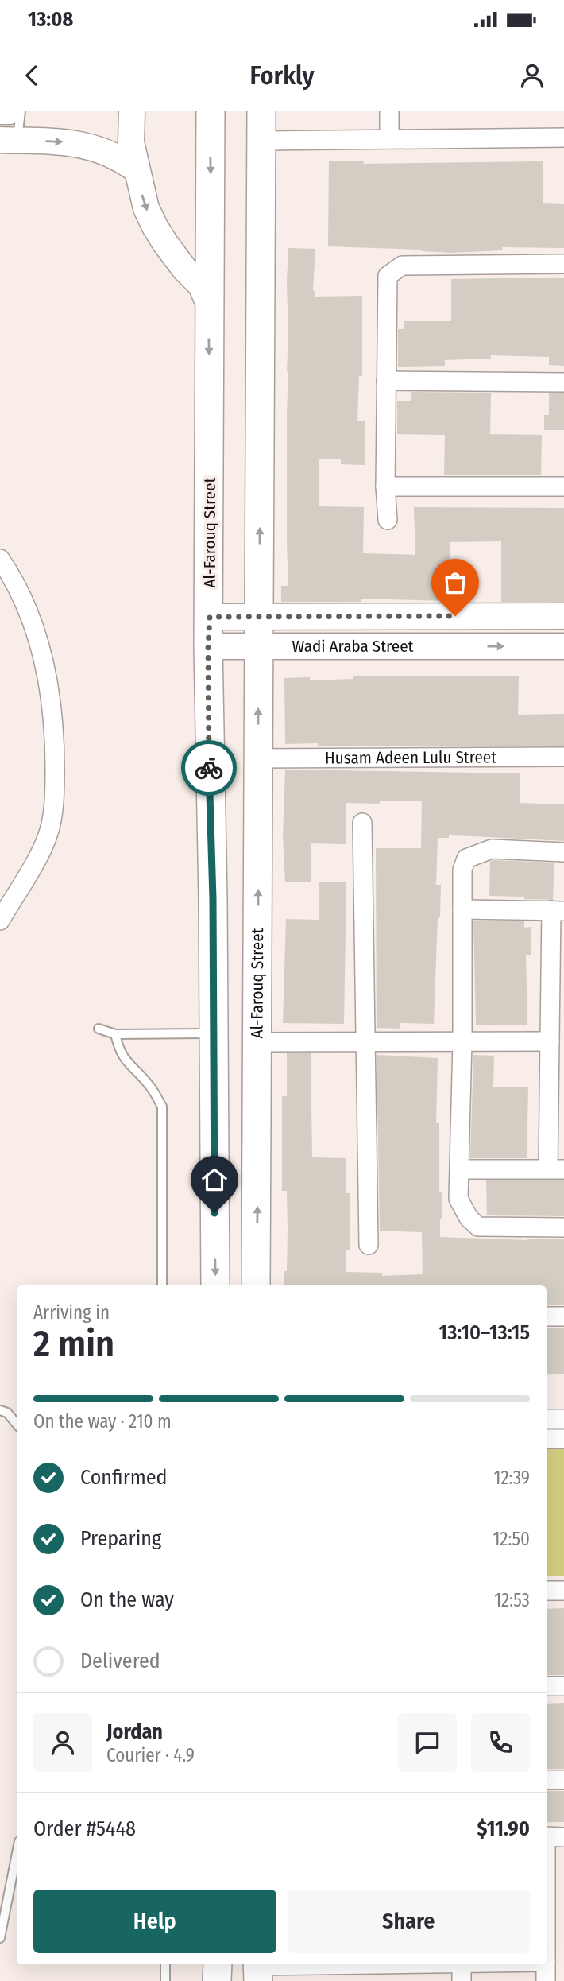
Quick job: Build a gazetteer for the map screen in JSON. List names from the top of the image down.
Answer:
{
  "streets": {
    "main road": ["Al-Farouq Street", "Wadi Araba Street"],
    "street": ["Husam Adeen Lulu Street"]
  },
  "crossings": [
    ["Al-Farouq Street", "Wadi Araba Street"],
    ["Al-Farouq Street", "Husam Adeen Lulu Street"]
  ],
  "page": {
    "status": "13:08",
    "header": "Forkly",
    "heading": ["2 min", "Arriving in", "13:10–13:15"],
    "panel": [
      "Jordan",
      "Courier · 4.9",
      "Order #5448",
      "$11.90"
    ],
    "bar": "On the way · 210 m",
    "list": [
      ["Confirmed", "12:39"],
      ["Preparing", "12:50"],
      ["On the way", "12:53"],
      "Delivered"
    ],
    "buttons": ["Help", "Share"]
  }
}
